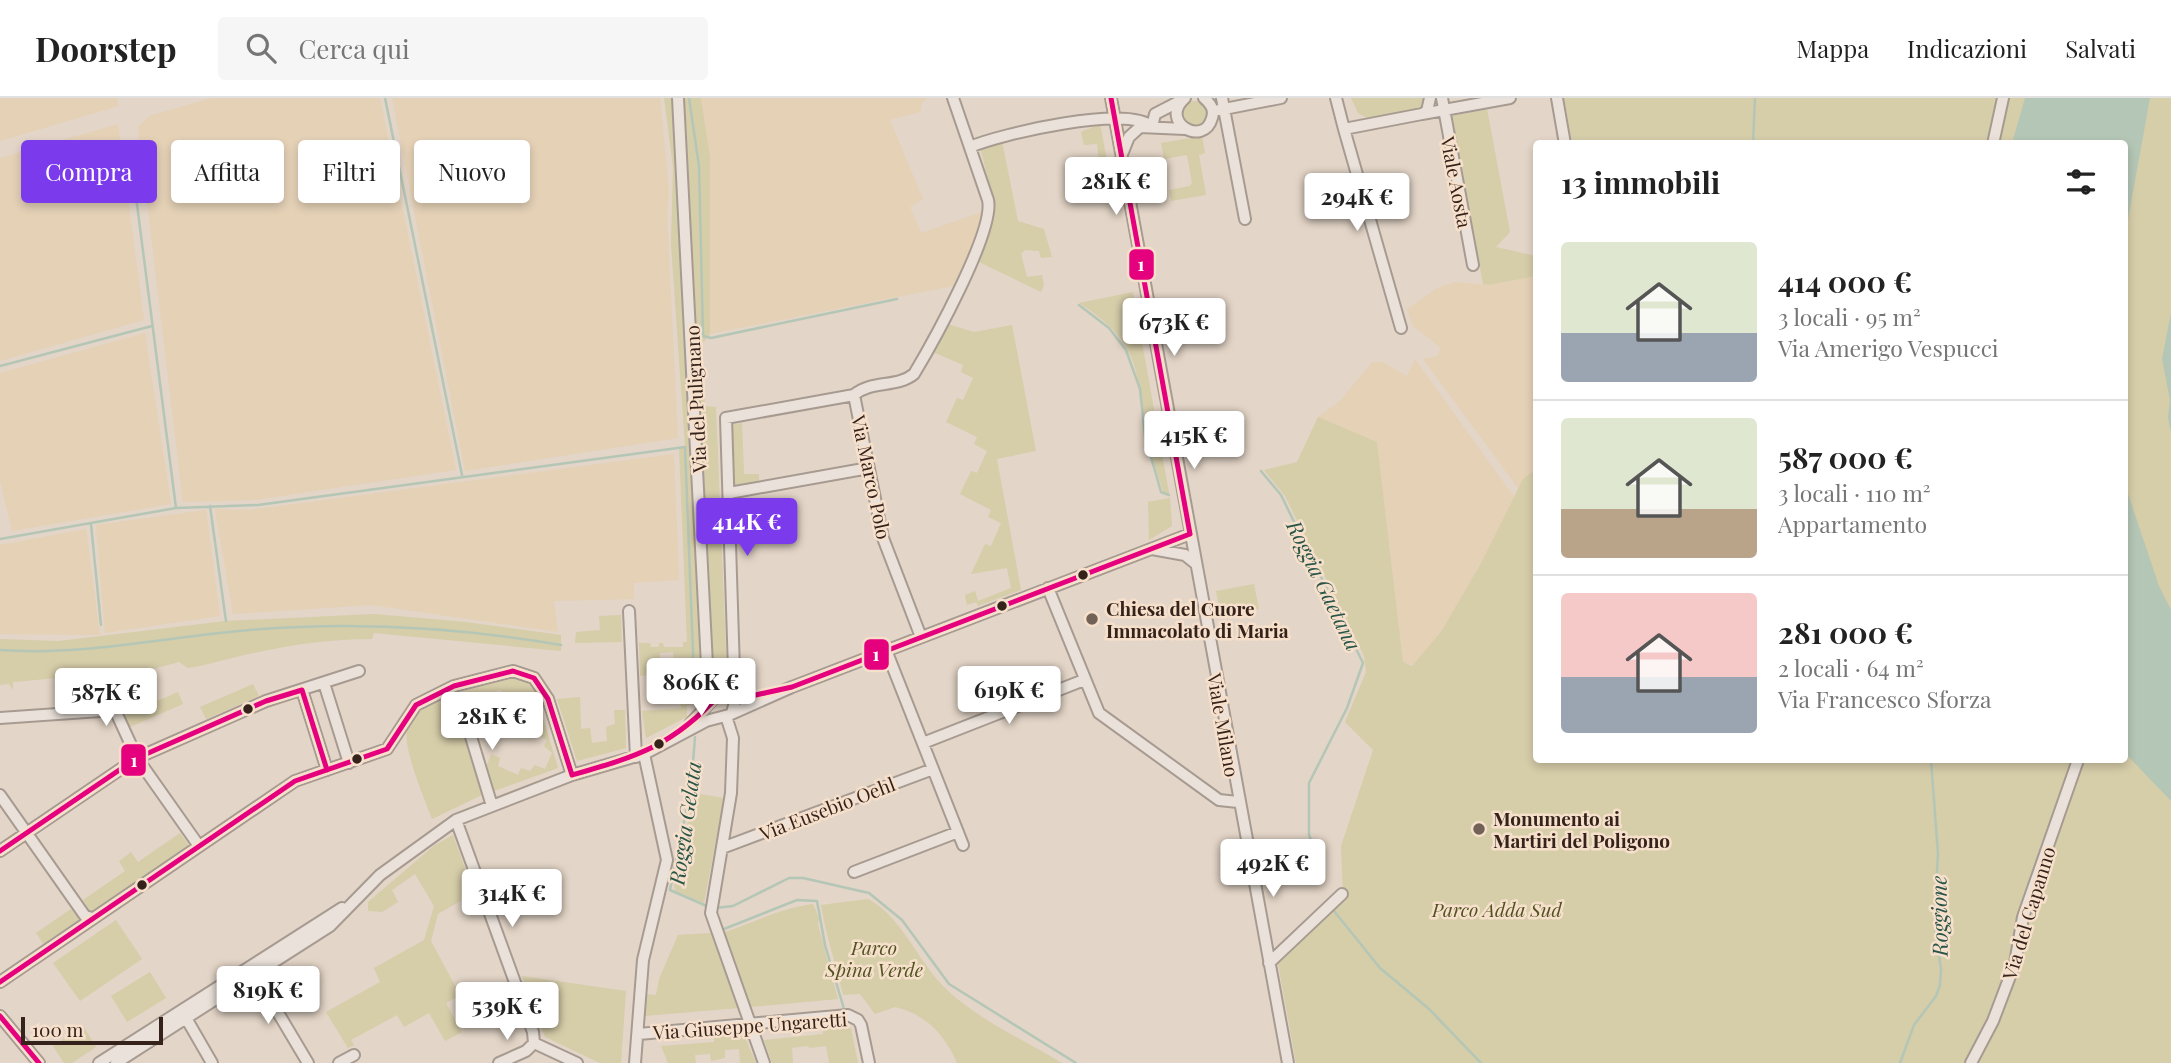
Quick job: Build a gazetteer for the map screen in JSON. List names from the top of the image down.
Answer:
{
  "streets": {
    "street": [
      "Viale Aosta",
      "Via del Pulignano",
      "Via Marco Polo",
      "Viale Milano",
      "Via Eusebio Oehl",
      "Via del Capanno",
      "Via Giuseppe Ungaretti"
    ]
  },
  "water": ["Roggia Gaetana", "Roggia Gelata", "Roggione"],
  "parks": ["Parco Adda Sud", "Parco Spina Verde"],
  "places": ["Chiesa del Cuore Immacolato di Maria", "Monumento ai Martiri del Poligono"],
  "lines": ["transit line 1"],
  "scale_bar": "100 m",
  "page": {
    "header": "Doorstep",
    "search": "Cerca qui",
    "nav": ["Mappa", "Indicazioni", "Salvati"],
    "chip": [
      "Compra",
      "Affitta",
      "Filtri",
      "Nuovo"
    ],
    "heading": "13 immobili",
    "price": [
      "281K €",
      "294K €",
      "673K €",
      "415K €",
      "414K €",
      "806K €",
      "619K €",
      "587K €",
      "281K €",
      "492K €",
      "314K €",
      "819K €",
      "539K €"
    ],
    "list": [
      {
        "name": "414 000 €",
        "note": "3 locali · 95 m² · Via Amerigo Vespucci"
      },
      {
        "name": "587 000 €",
        "note": "3 locali · 110 m² · Appartamento"
      },
      {
        "name": "281 000 €",
        "note": "2 locali · 64 m² · Via Francesco Sforza"
      }
    ],
    "scale": "100 m"
  }
}
